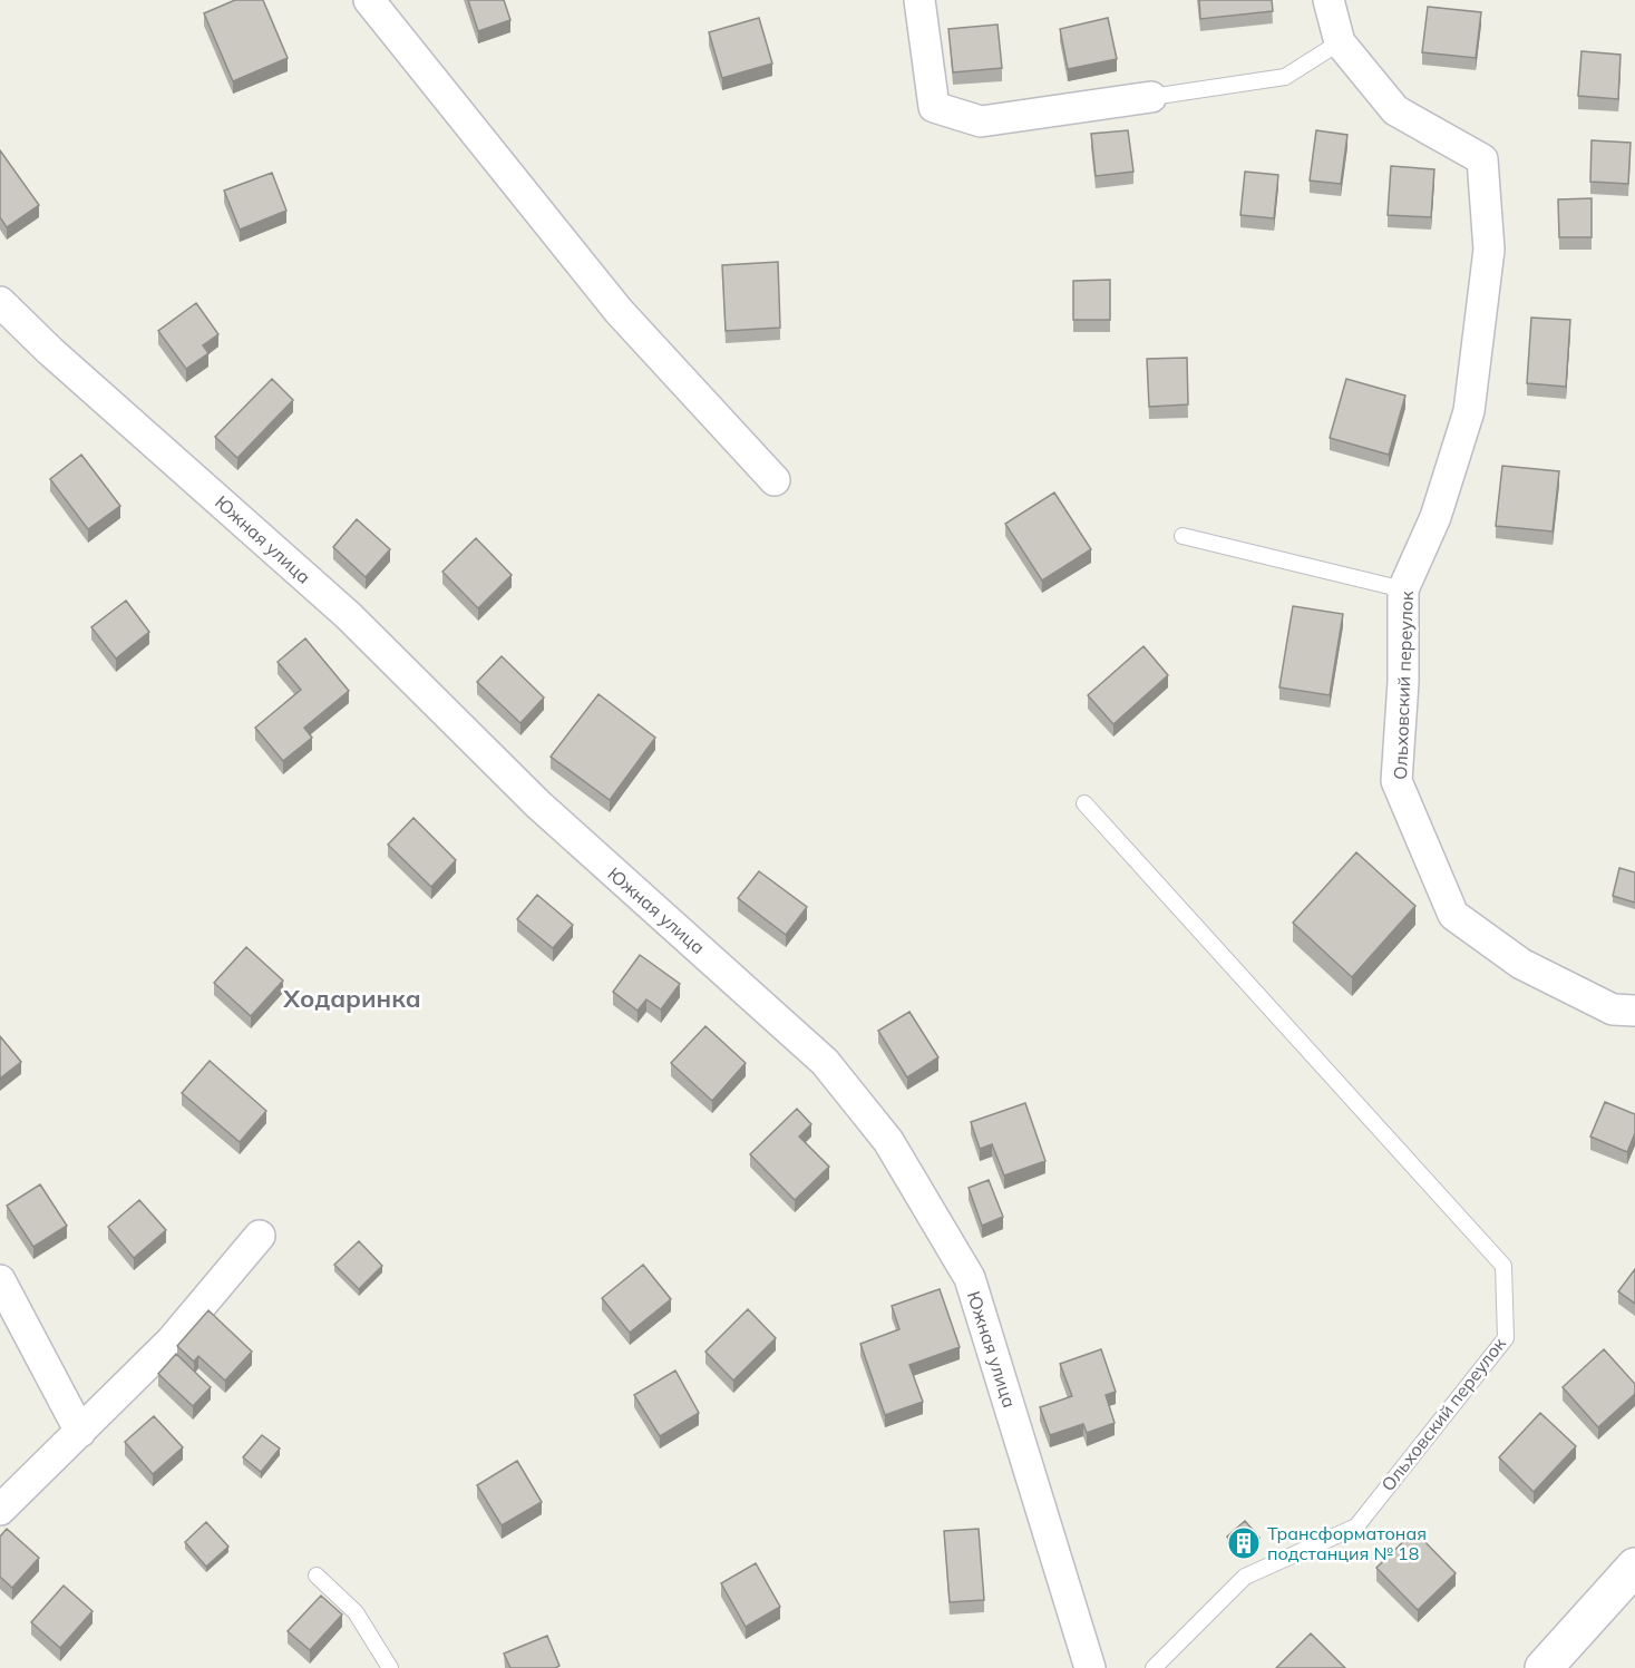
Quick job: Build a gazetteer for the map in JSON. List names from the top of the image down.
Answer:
{
  "streets": {
    "street": ["Южная улица", "Ольховский переулок"]
  },
  "districts": ["Ходаринка"],
  "places": {
    "building": ["Трансформатоная подстанция № 18"]
  }
}
